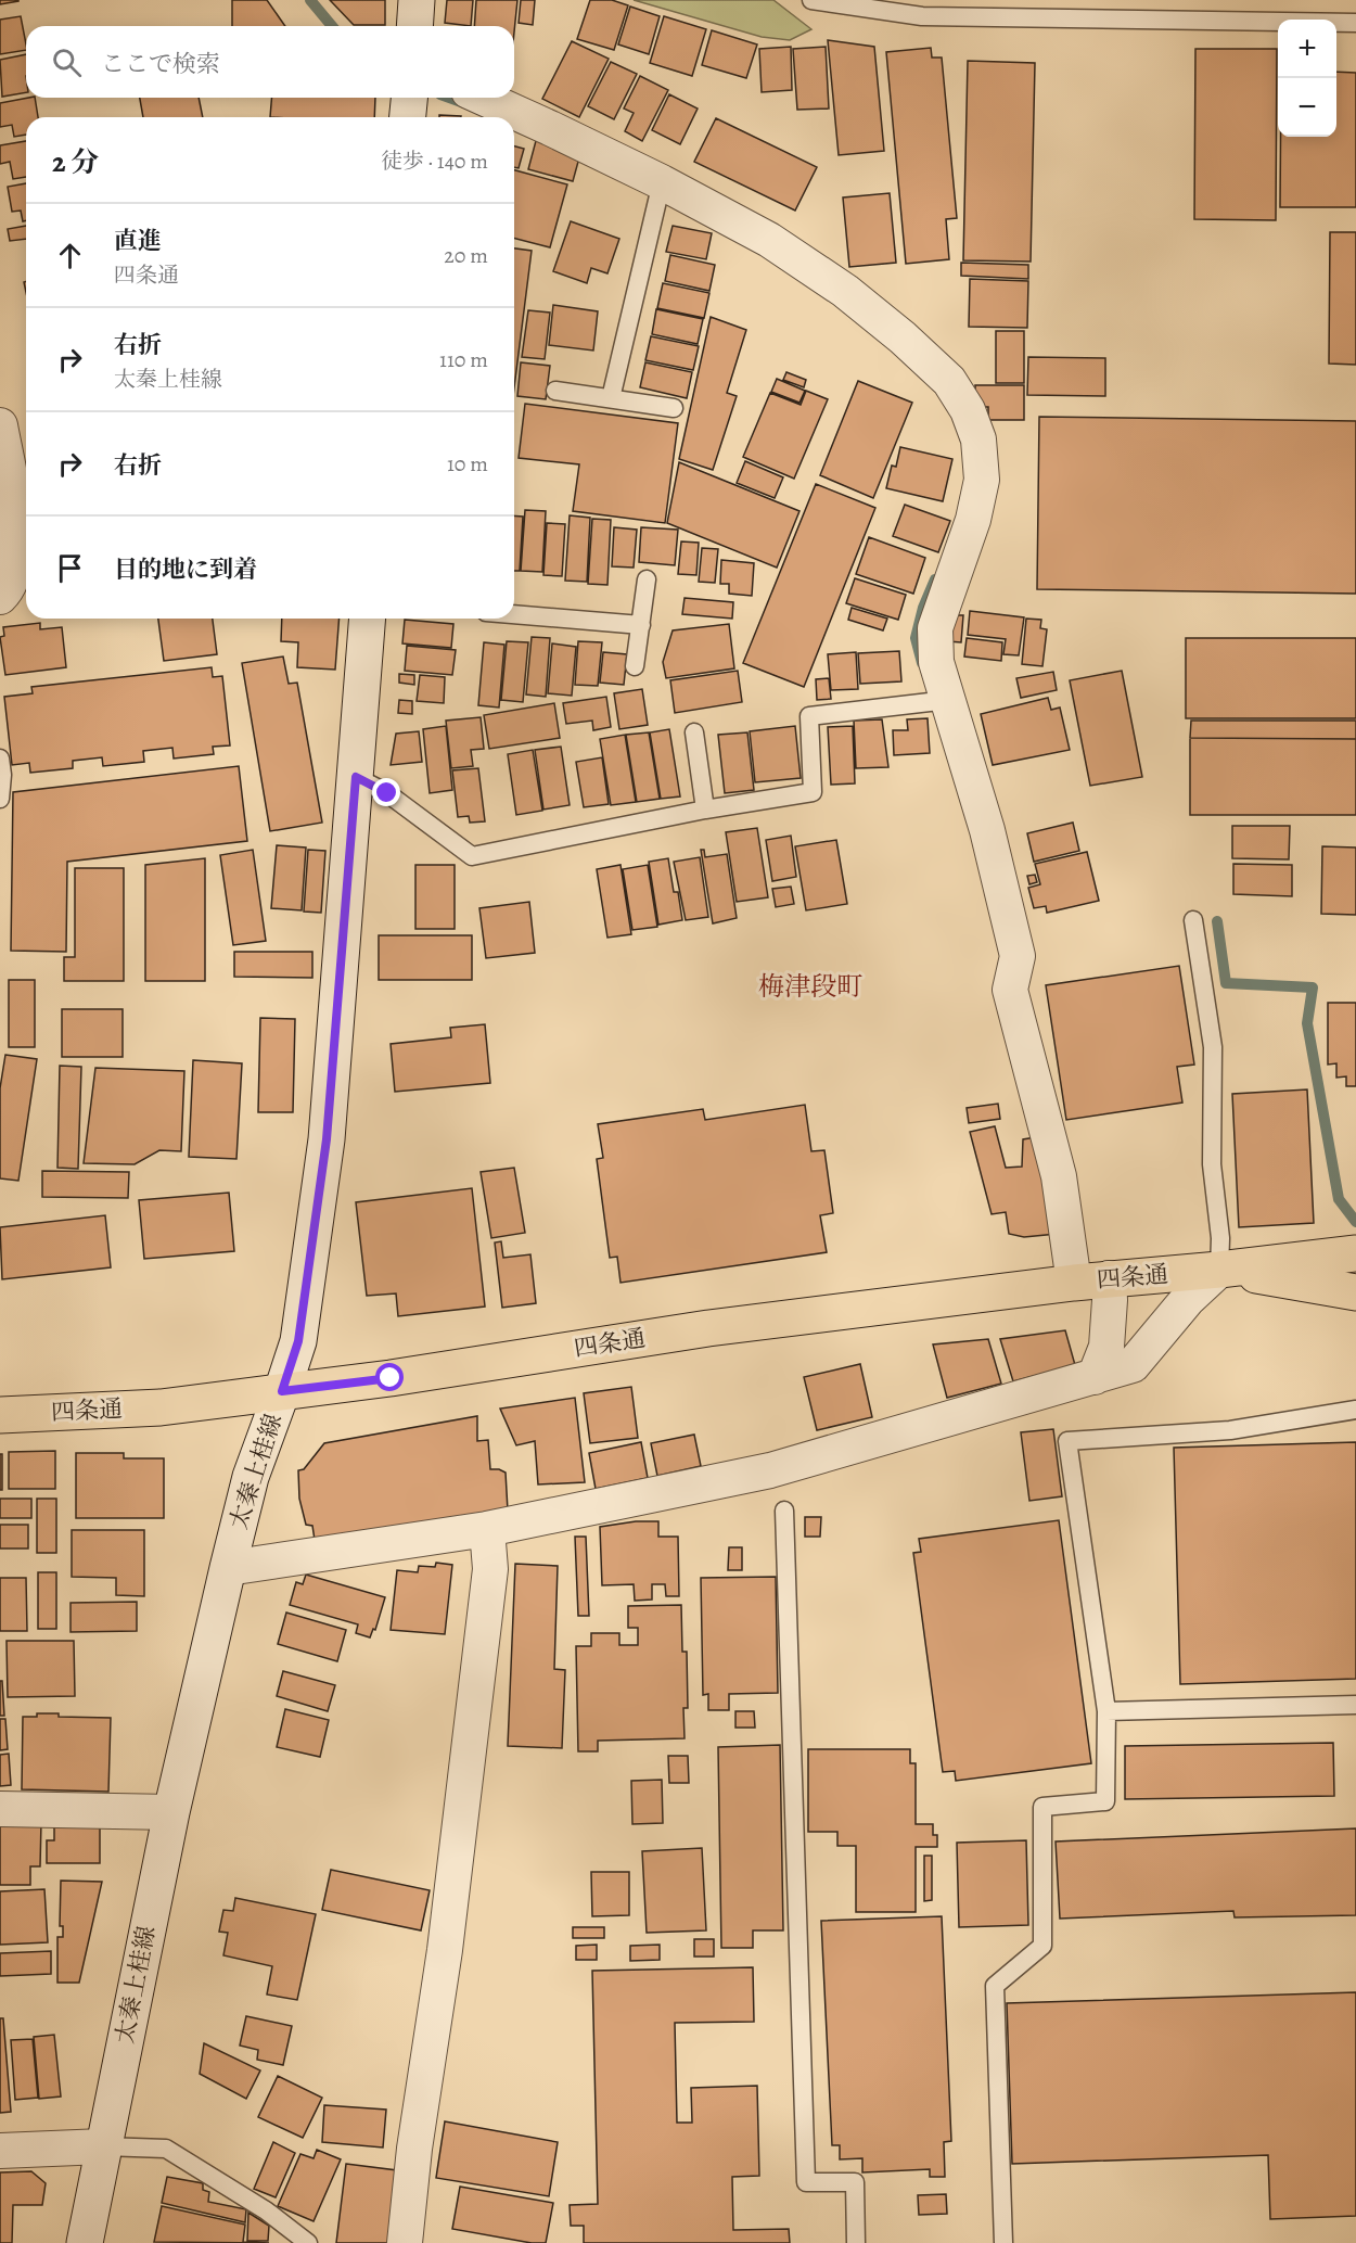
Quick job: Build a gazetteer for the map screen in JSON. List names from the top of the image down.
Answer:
{
  "streets": {
    "main road": ["四条通", "太秦上桂線"]
  },
  "crossings": [
    ["四条通", "太秦上桂線"]
  ],
  "districts": ["梅津段町"],
  "page": {
    "map_buttons": ["+", "−"],
    "search": "ここで検索",
    "heading": ["2 分", "徒歩 · 140 m"],
    "list": [
      ["直進", "四条通", "20 m"],
      ["右折", "太秦上桂線", "110 m"],
      ["右折", "10 m"],
      "目的地に到着"
    ]
  }
}
